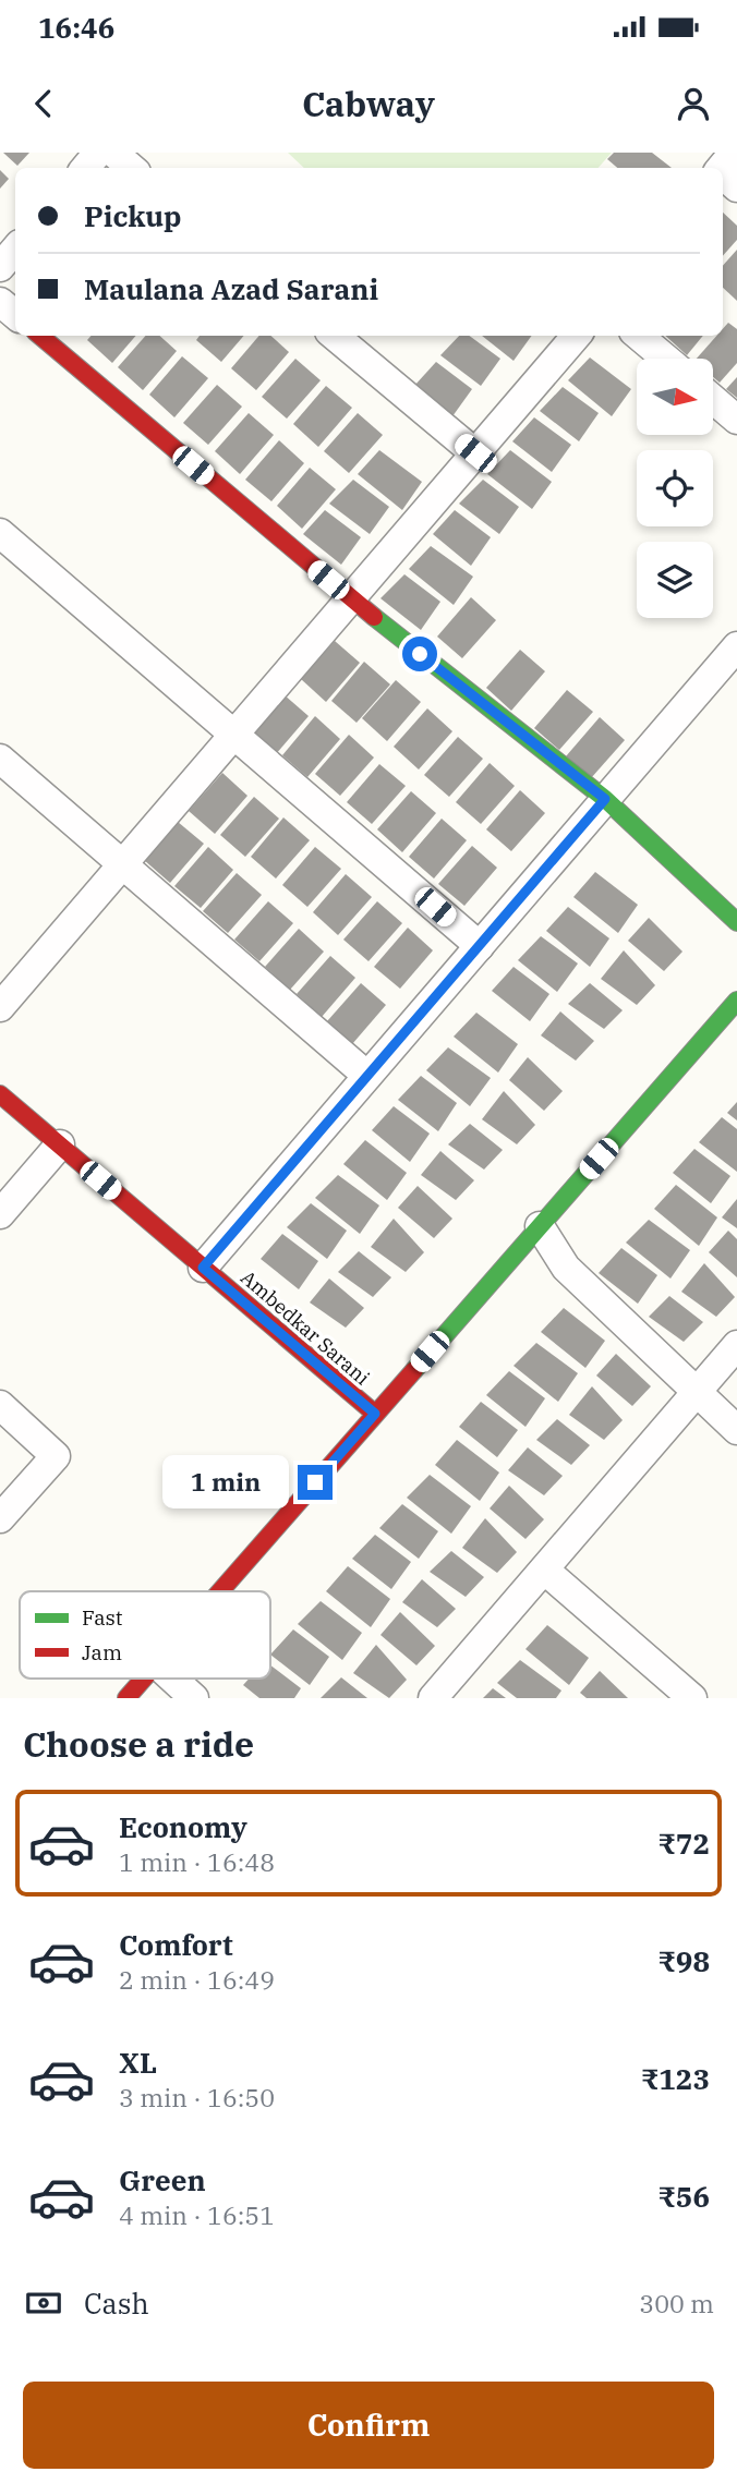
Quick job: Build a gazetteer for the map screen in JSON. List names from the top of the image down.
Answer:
{
  "streets": {
    "street": ["Ambedkar Sarani"]
  },
  "legend": ["Fast", "Jam"],
  "north": "right",
  "page": {
    "status": "16:46",
    "header": "Cabway",
    "banner": ["Pickup", "Maulana Azad Sarani"],
    "bubble": "1 min",
    "heading": "Choose a ride",
    "list": [
      {
        "name": "Economy",
        "note": "1 min · 16:48",
        "value": "₹72"
      },
      {
        "name": "Comfort",
        "note": "2 min · 16:49",
        "value": "₹98"
      },
      {
        "name": "XL",
        "note": "3 min · 16:50",
        "value": "₹123"
      },
      {
        "name": "Green",
        "note": "4 min · 16:51",
        "value": "₹56"
      }
    ],
    "pay": ["Cash", "300 m"],
    "buttons": "Confirm"
  }
}
